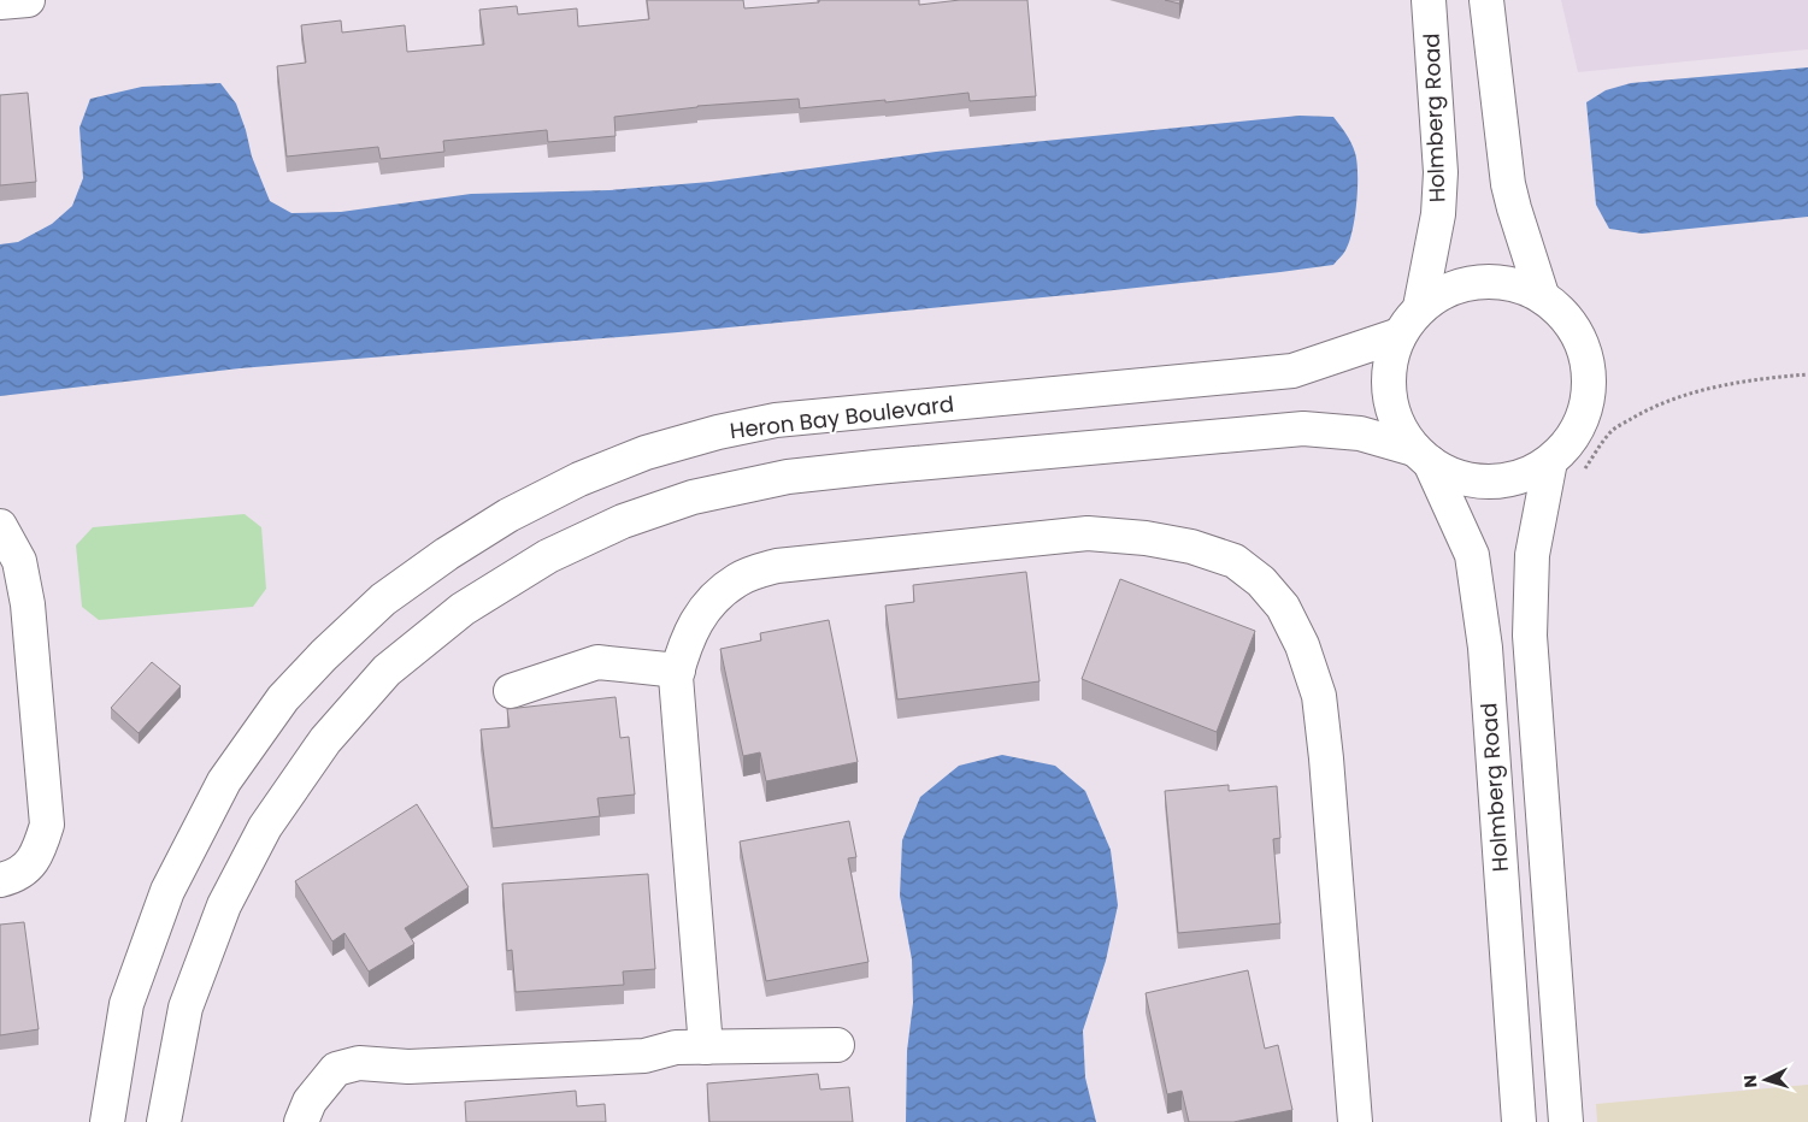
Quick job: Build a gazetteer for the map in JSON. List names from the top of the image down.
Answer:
{
  "streets": {
    "street": ["Holmberg Road", "Heron Bay Boulevard"]
  },
  "crossings": [
    ["Holmberg Road", "Heron Bay Boulevard"]
  ],
  "north": "left"
}
